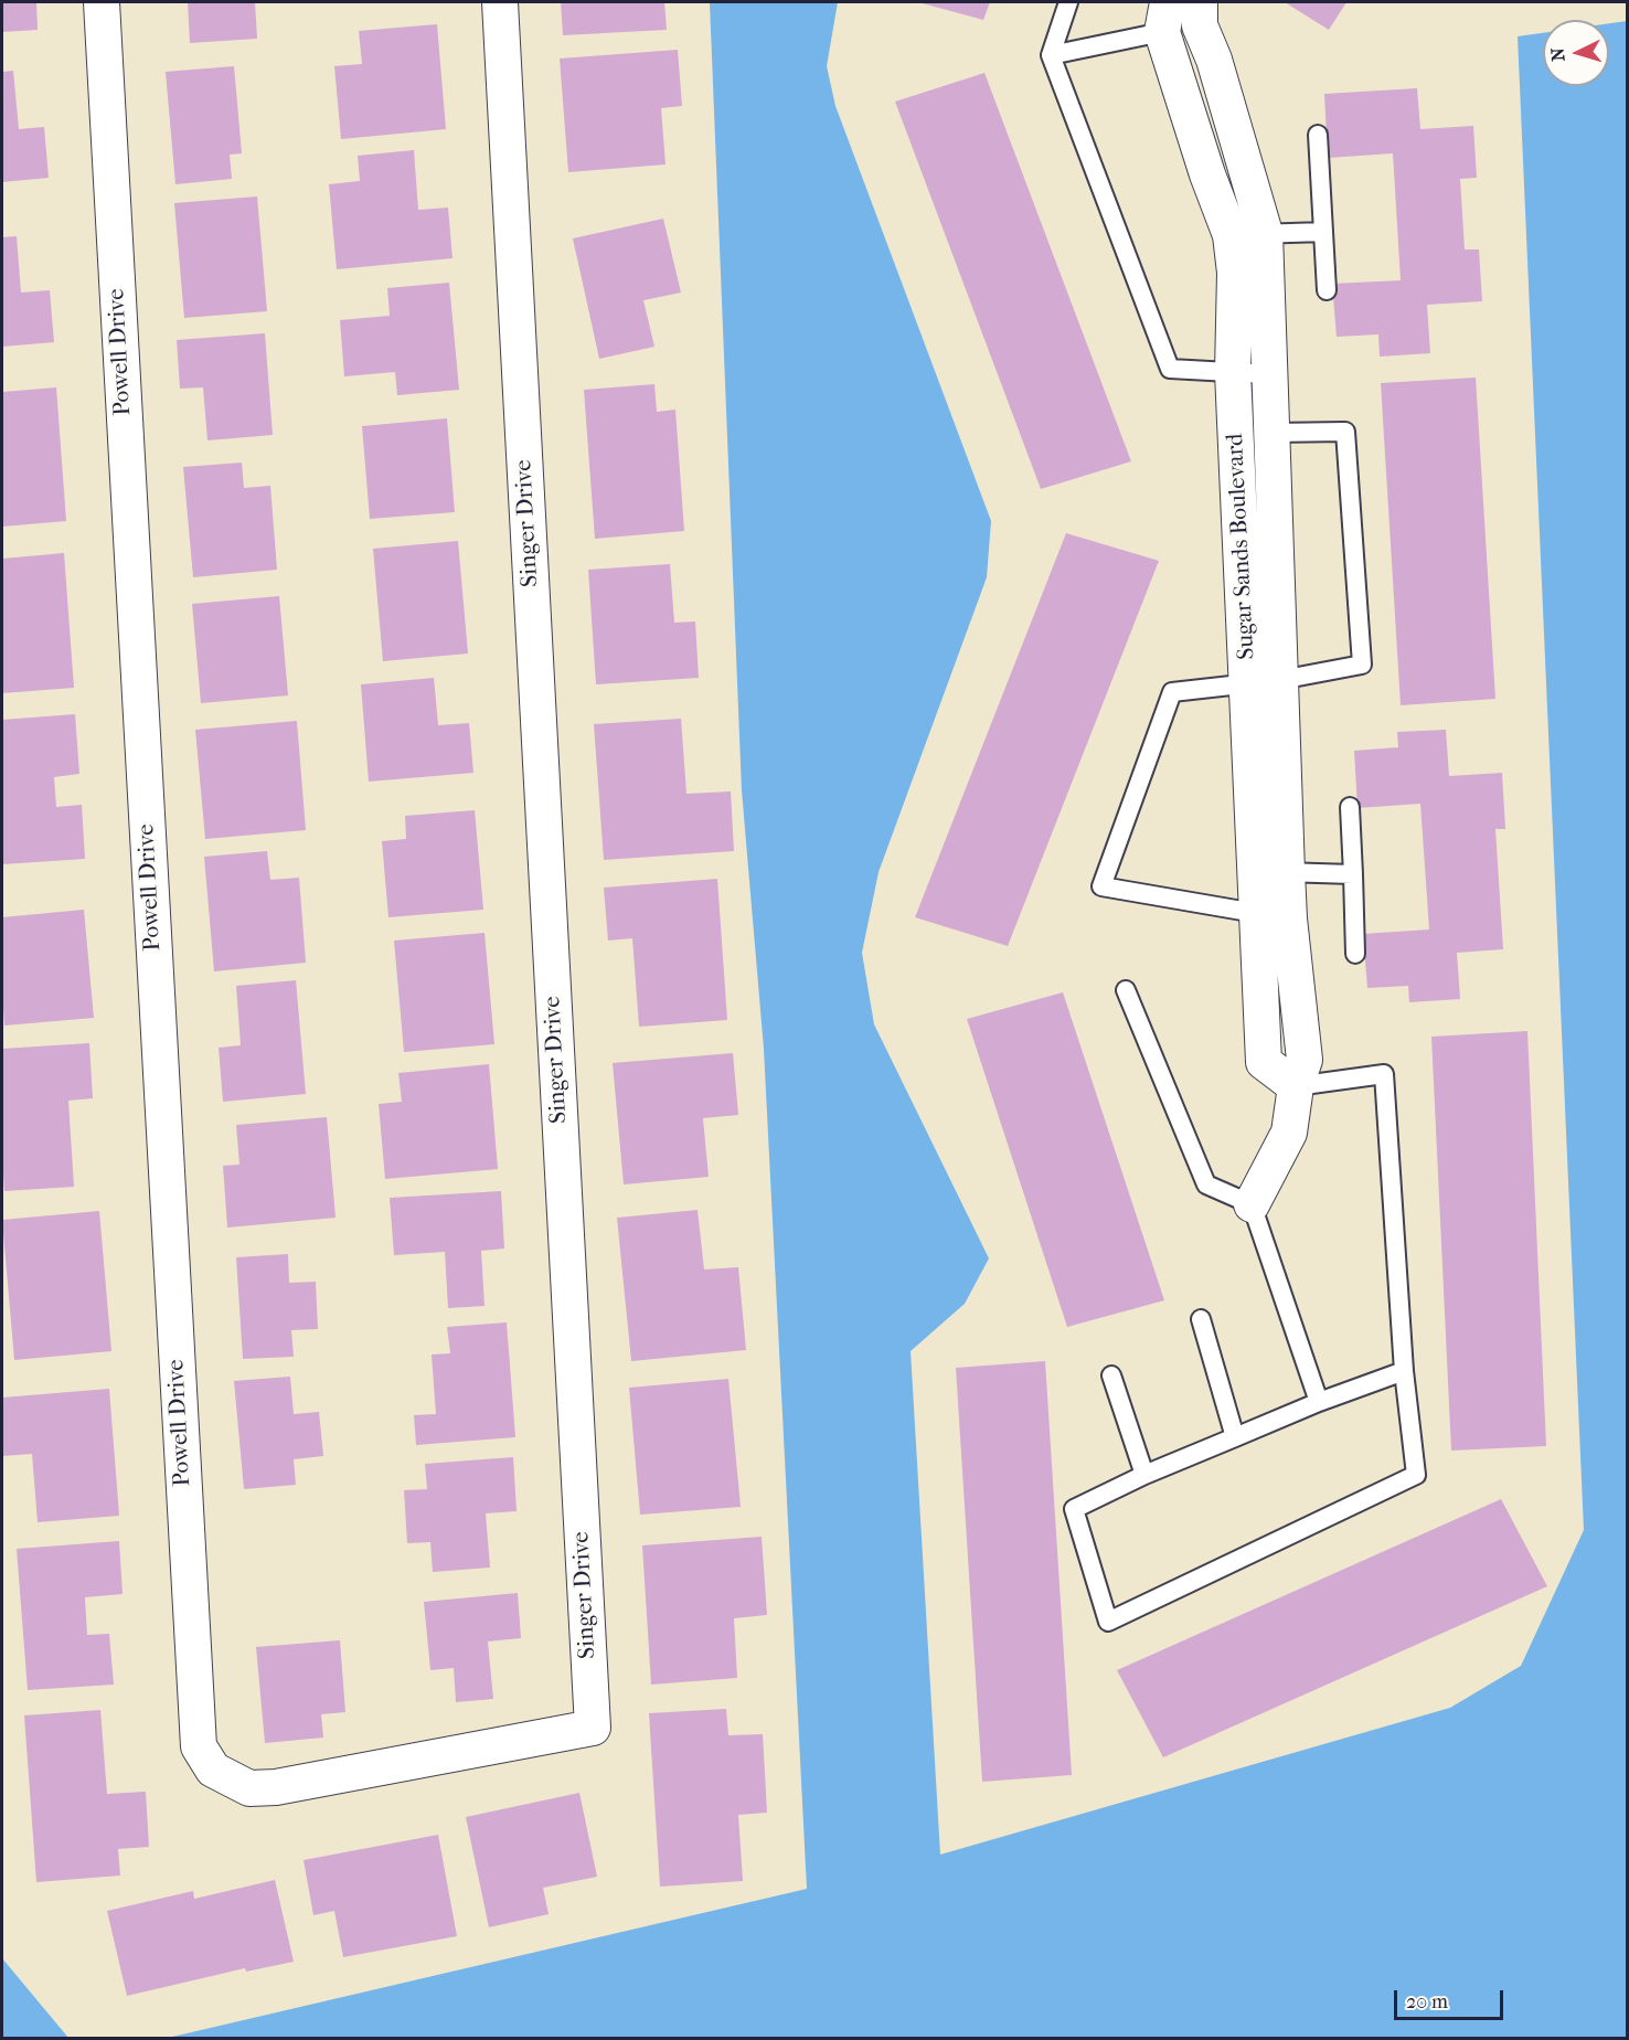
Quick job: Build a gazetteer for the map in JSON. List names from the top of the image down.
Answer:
{
  "streets": {
    "street": ["Powell Drive", "Singer Drive", "Sugar Sands Boulevard"]
  },
  "crossings": [
    ["Powell Drive", "Singer Drive"]
  ],
  "scale_bar": "20 m",
  "north": "left"
}
